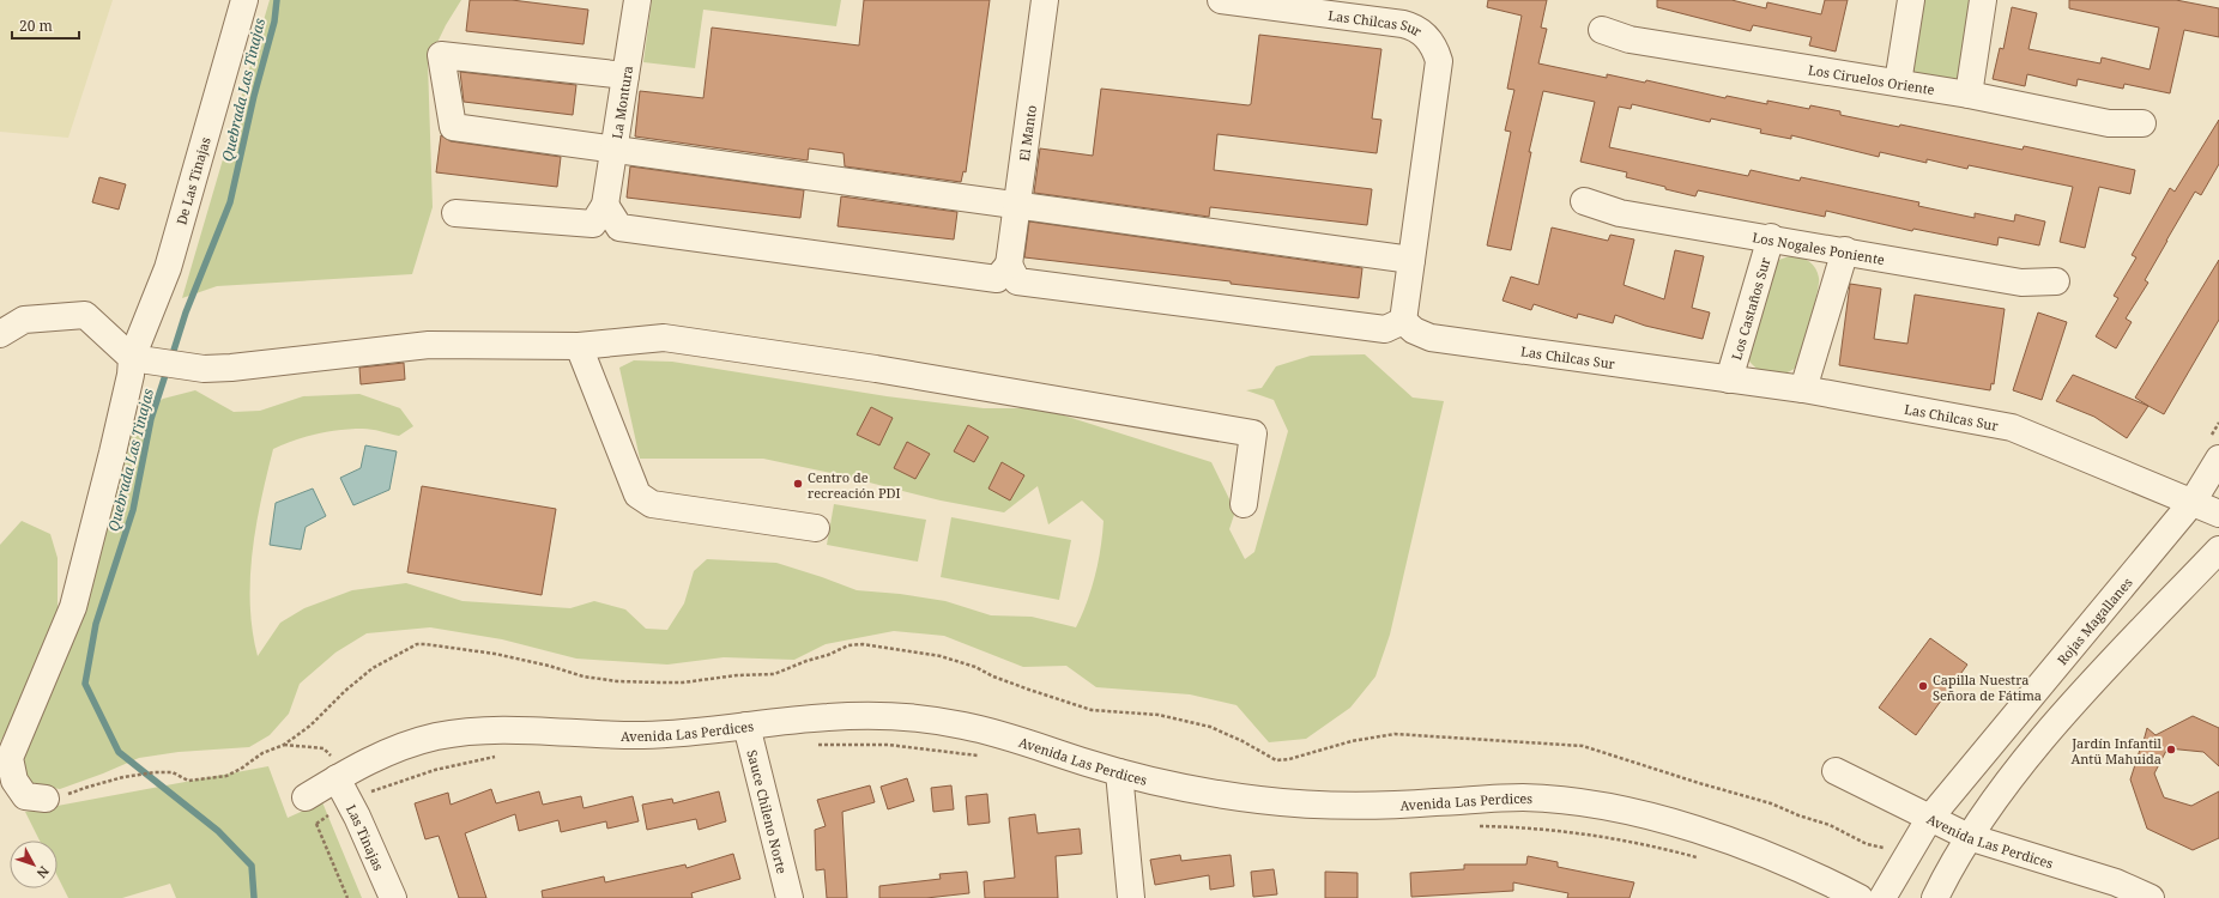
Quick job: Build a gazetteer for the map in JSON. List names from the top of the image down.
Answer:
{
  "streets": {
    "street": [
      "Las Chilcas Sur",
      "Los Ciruelos Oriente",
      "La Montura",
      "El Manto",
      "De Las Tinajas",
      "Los Nogales Poniente",
      "Los Castaños Sur",
      "Rojas Magallanes",
      "Avenida Las Perdices",
      "Sauce Chileno Norte",
      "Las Tinajas"
    ]
  },
  "crossings": [
    ["Las Chilcas Sur", "Los Castaños Sur"],
    ["Las Chilcas Sur", "Rojas Magallanes"],
    ["Los Nogales Poniente", "Los Castaños Sur"],
    ["Rojas Magallanes", "Avenida Las Perdices"],
    ["Avenida Las Perdices", "Sauce Chileno Norte"],
    ["Avenida Las Perdices", "Las Tinajas"]
  ],
  "water": ["Quebrada Las Tinajas"],
  "places": ["Centro de recreación PDI", "Capilla Nuestra Señora de Fátima", "Jardín Infantil Antü Mahuida"],
  "scale_bar": "20 m",
  "north": "bottom right"
}
